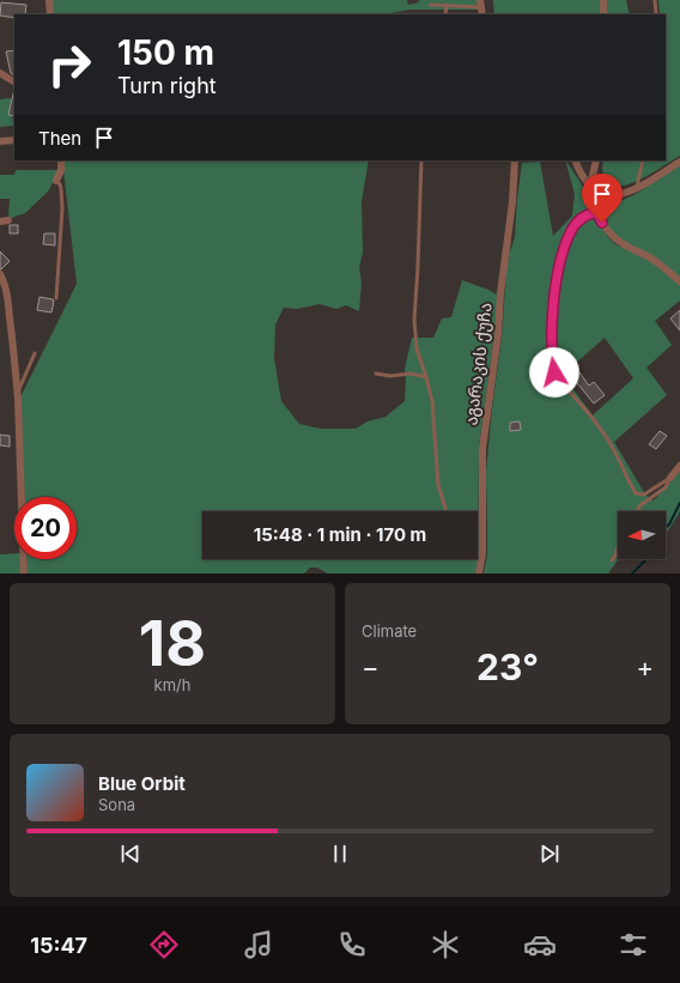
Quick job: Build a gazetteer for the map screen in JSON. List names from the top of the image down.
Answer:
{
  "streets": {
    "street": ["აგარაკის ქუჩა"]
  },
  "north": "left",
  "page": {
    "turn": ["150 m", "Turn right"],
    "then": "Then",
    "limit": "20",
    "trip": "15:48 · 1 min · 170 m",
    "tile": [
      ["18", "km/h"],
      "Climate"
    ],
    "heat": ["−", "23°", "+"],
    "song": ["Blue Orbit", "Sona"],
    "tabs": "15:47"
  }
}
